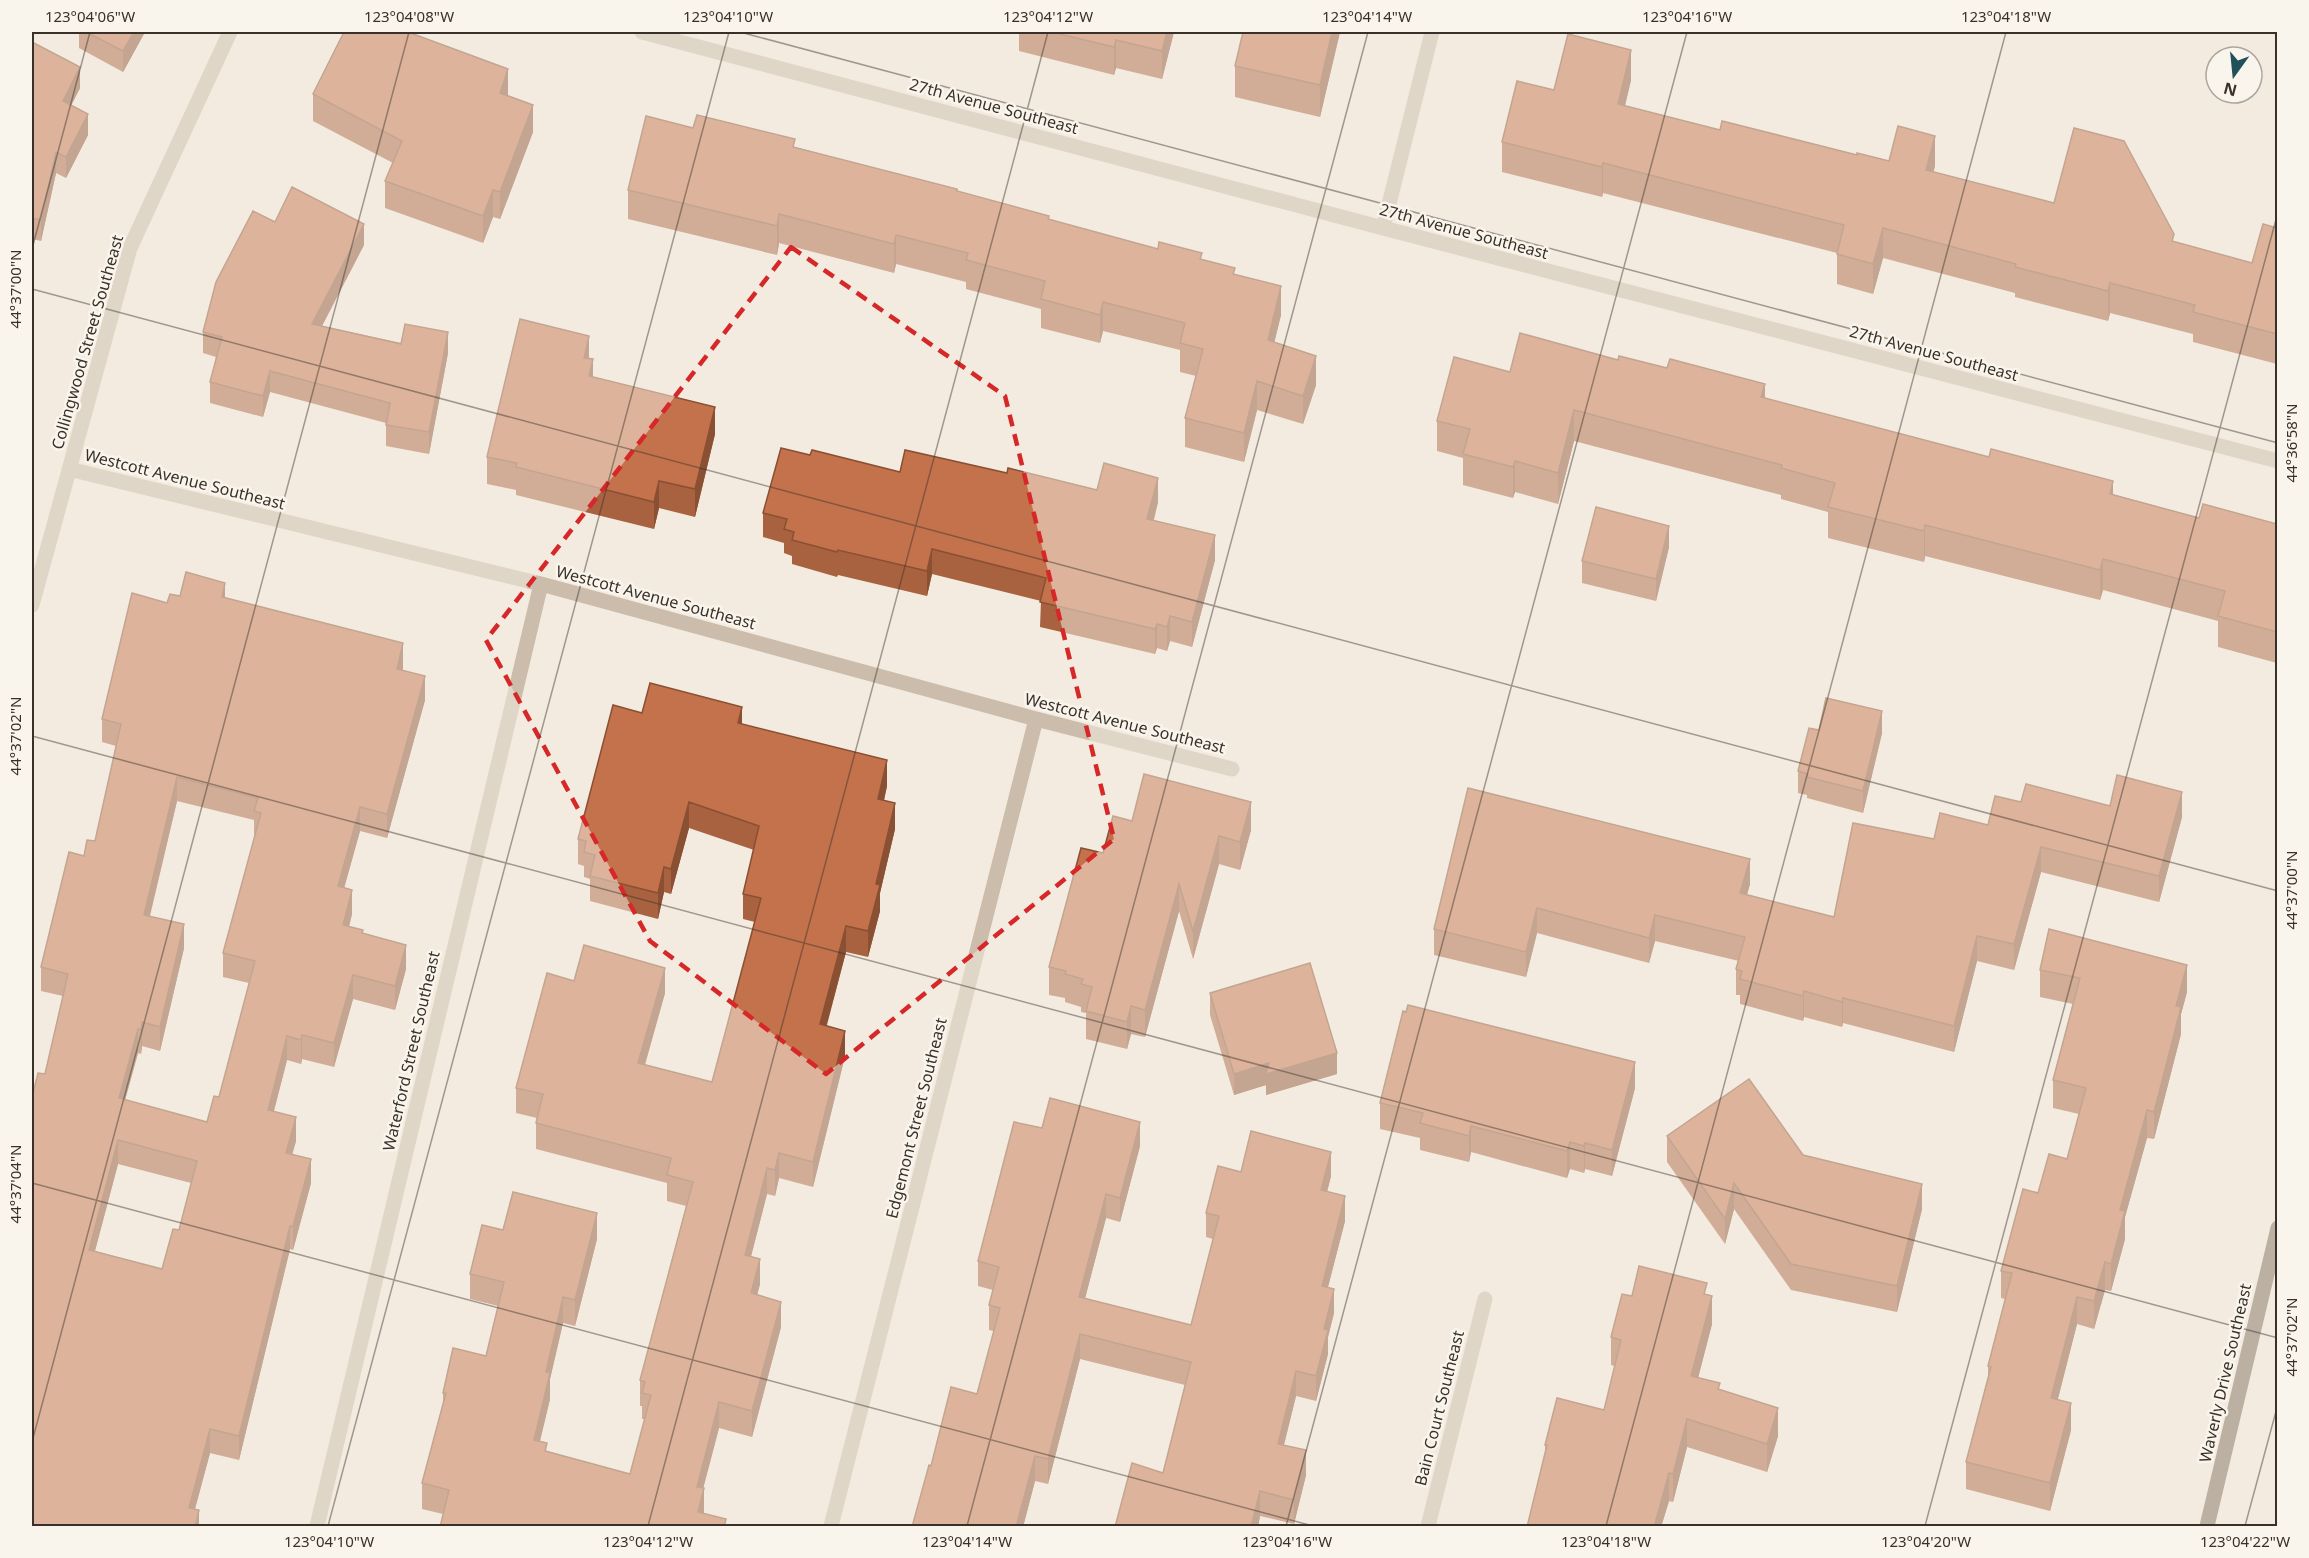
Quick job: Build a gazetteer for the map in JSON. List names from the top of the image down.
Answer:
{
  "streets": {
    "main road": ["Waverly Drive Southeast"],
    "street": [
      "27th Avenue Southeast",
      "Collingwood Street Southeast",
      "Westcott Avenue Southeast",
      "Waterford Street Southeast",
      "Edgemont Street Southeast",
      "Bain Court Southeast"
    ]
  },
  "crossings": [
    ["Collingwood Street Southeast", "Westcott Avenue Southeast"],
    ["Westcott Avenue Southeast", "Waterford Street Southeast"],
    ["Westcott Avenue Southeast", "Edgemont Street Southeast"]
  ],
  "north": "bottom",
  "coordinates": [
    "123°04'06\"W",
    "123°04'08\"W",
    "123°04'10\"W",
    "123°04'12\"W",
    "123°04'14\"W",
    "123°04'16\"W",
    "123°04'18\"W",
    "44°37'00\"N",
    "44°36'58\"N",
    "44°37'02\"N",
    "44°37'04\"N",
    "123°04'20\"W",
    "123°04'22\"W"
  ]
}
